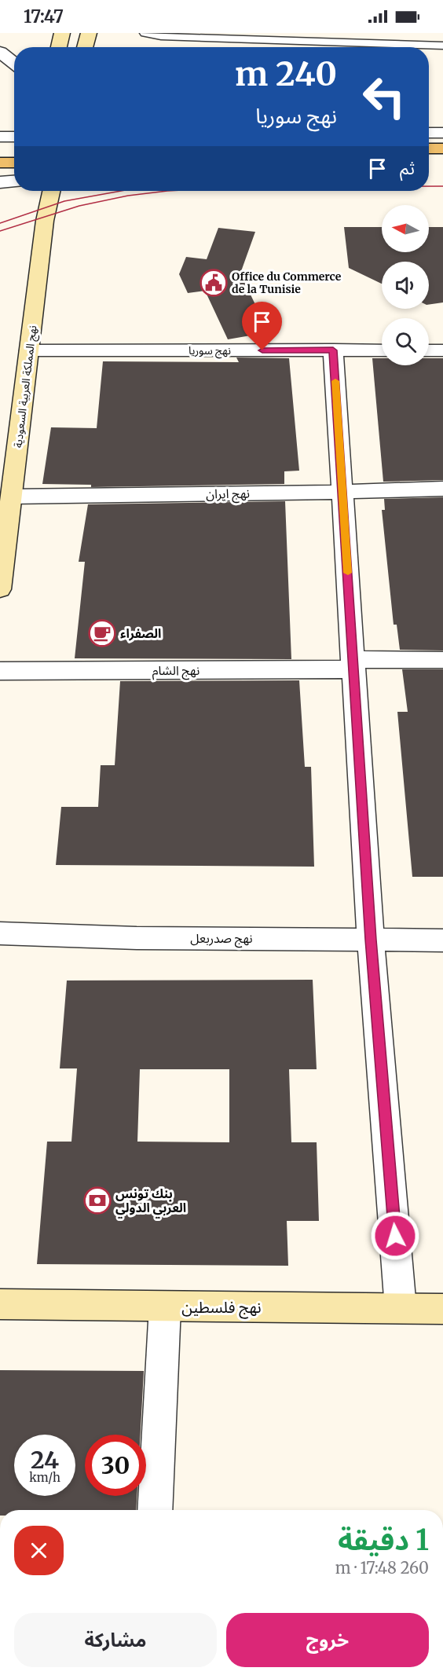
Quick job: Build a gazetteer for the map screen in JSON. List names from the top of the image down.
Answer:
{
  "streets": {
    "main road": ["نهج المملكة العربية السعودية", "نهج فلسطين"],
    "street": [
      "نهج سوريا",
      "نهج ايران",
      "نهج الشام",
      "نهج صدربعل"
    ]
  },
  "crossings": [
    ["نهج سوريا", "نهج المملكة العربية السعودية"],
    ["نهج المملكة العربية السعودية", "نهج ايران"]
  ],
  "places": {
    "public building": ["Office du Commerce de la Tunisie"],
    "cafe": ["الصفراء"],
    "bank": ["بنك تونس العربي الدولي"]
  },
  "north": "left",
  "page": {
    "status": "17:47",
    "turn": ["240 m", "نهج سوريا"],
    "then": "ثم",
    "speed": "24 km/h",
    "limit": "30",
    "heading": ["1 دقيقة", "260 m · 17:48"],
    "buttons": ["خروج", "مشاركة"]
  }
}
